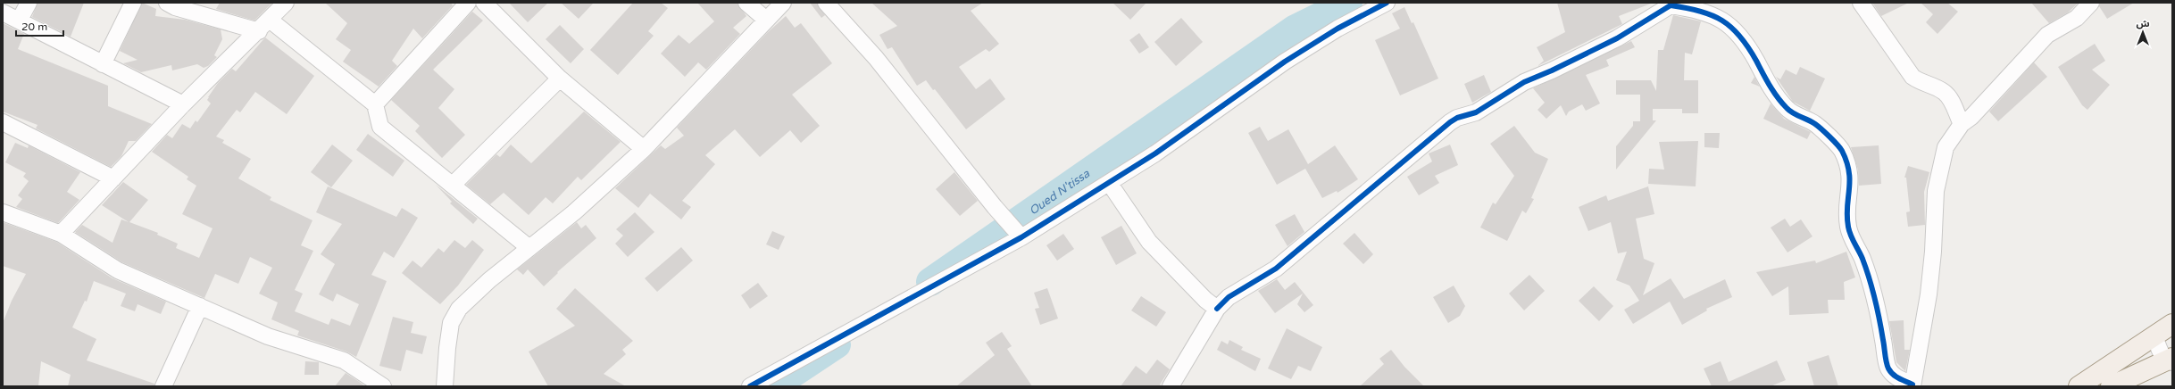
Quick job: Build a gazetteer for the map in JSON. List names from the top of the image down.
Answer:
{
  "water": ["Oued N'tissa"],
  "scale_bar": "20 m",
  "north": "top"
}
